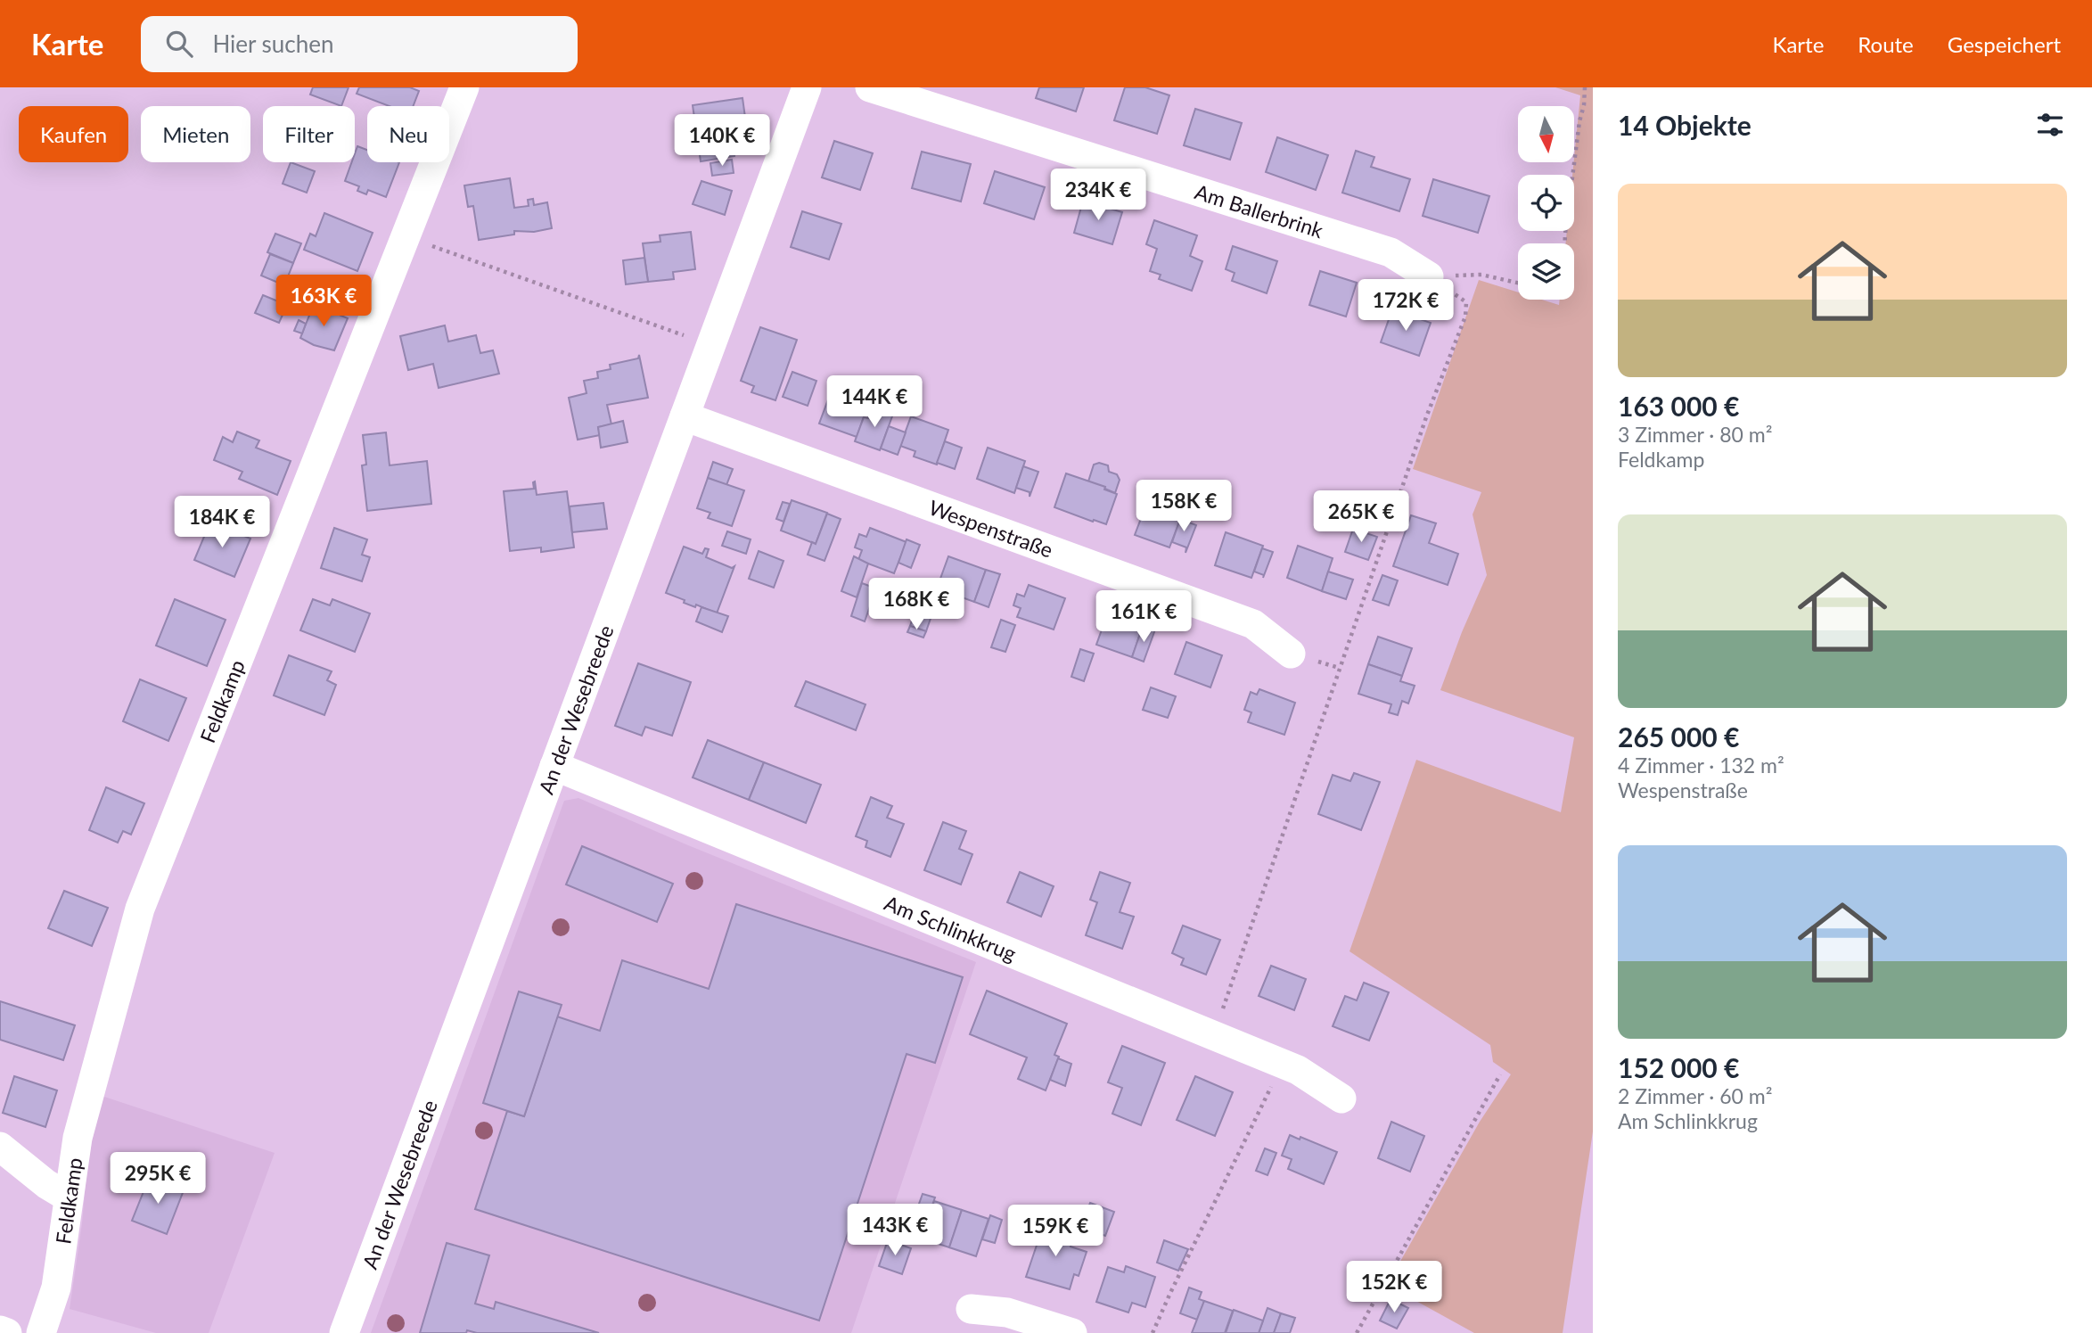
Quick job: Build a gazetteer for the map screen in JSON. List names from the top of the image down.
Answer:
{
  "streets": {
    "street": [
      "Am Ballerbrink",
      "Wespenstraße",
      "Feldkamp",
      "An der Wesebreede",
      "Am Schlinkkrug"
    ]
  },
  "crossings": [
    ["Wespenstraße", "An der Wesebreede"],
    ["An der Wesebreede", "Am Schlinkkrug"]
  ],
  "north": "bottom",
  "page": {
    "header": "Karte",
    "search": "Hier suchen",
    "nav": ["Karte", "Route", "Gespeichert"],
    "heading": "14 Objekte",
    "chip": [
      "Kaufen",
      "Mieten",
      "Filter",
      "Neu"
    ],
    "price": [
      "140K €",
      "234K €",
      "163K €",
      "172K €",
      "144K €",
      "158K €",
      "265K €",
      "184K €",
      "168K €",
      "161K €",
      "295K €",
      "143K €",
      "159K €",
      "152K €"
    ],
    "list": [
      {
        "name": "163 000 €",
        "note": "3 Zimmer · 80 m² · Feldkamp"
      },
      {
        "name": "265 000 €",
        "note": "4 Zimmer · 132 m² · Wespenstraße"
      },
      {
        "name": "152 000 €",
        "note": "2 Zimmer · 60 m² · Am Schlinkkrug"
      }
    ]
  }
}
